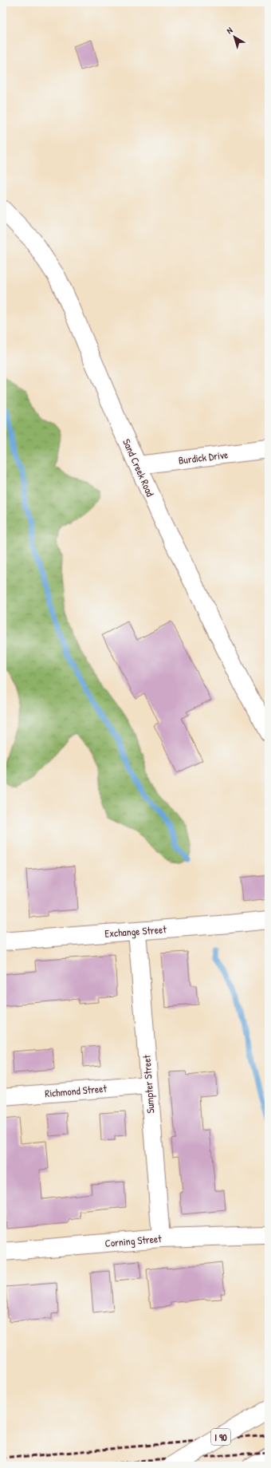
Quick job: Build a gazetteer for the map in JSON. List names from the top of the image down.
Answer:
{
  "streets": {
    "main road": [
      "Burdick Drive",
      "Sand Creek Road",
      "Exchange Street",
      "Sumpter Street",
      "Richmond Street",
      "Corning Street",
      "I 90"
    ]
  },
  "crossings": [
    ["Burdick Drive", "Sand Creek Road"],
    ["Exchange Street", "Sumpter Street"],
    ["Sumpter Street", "Richmond Street"],
    ["Sumpter Street", "Corning Street"]
  ],
  "north": "top left"
}
